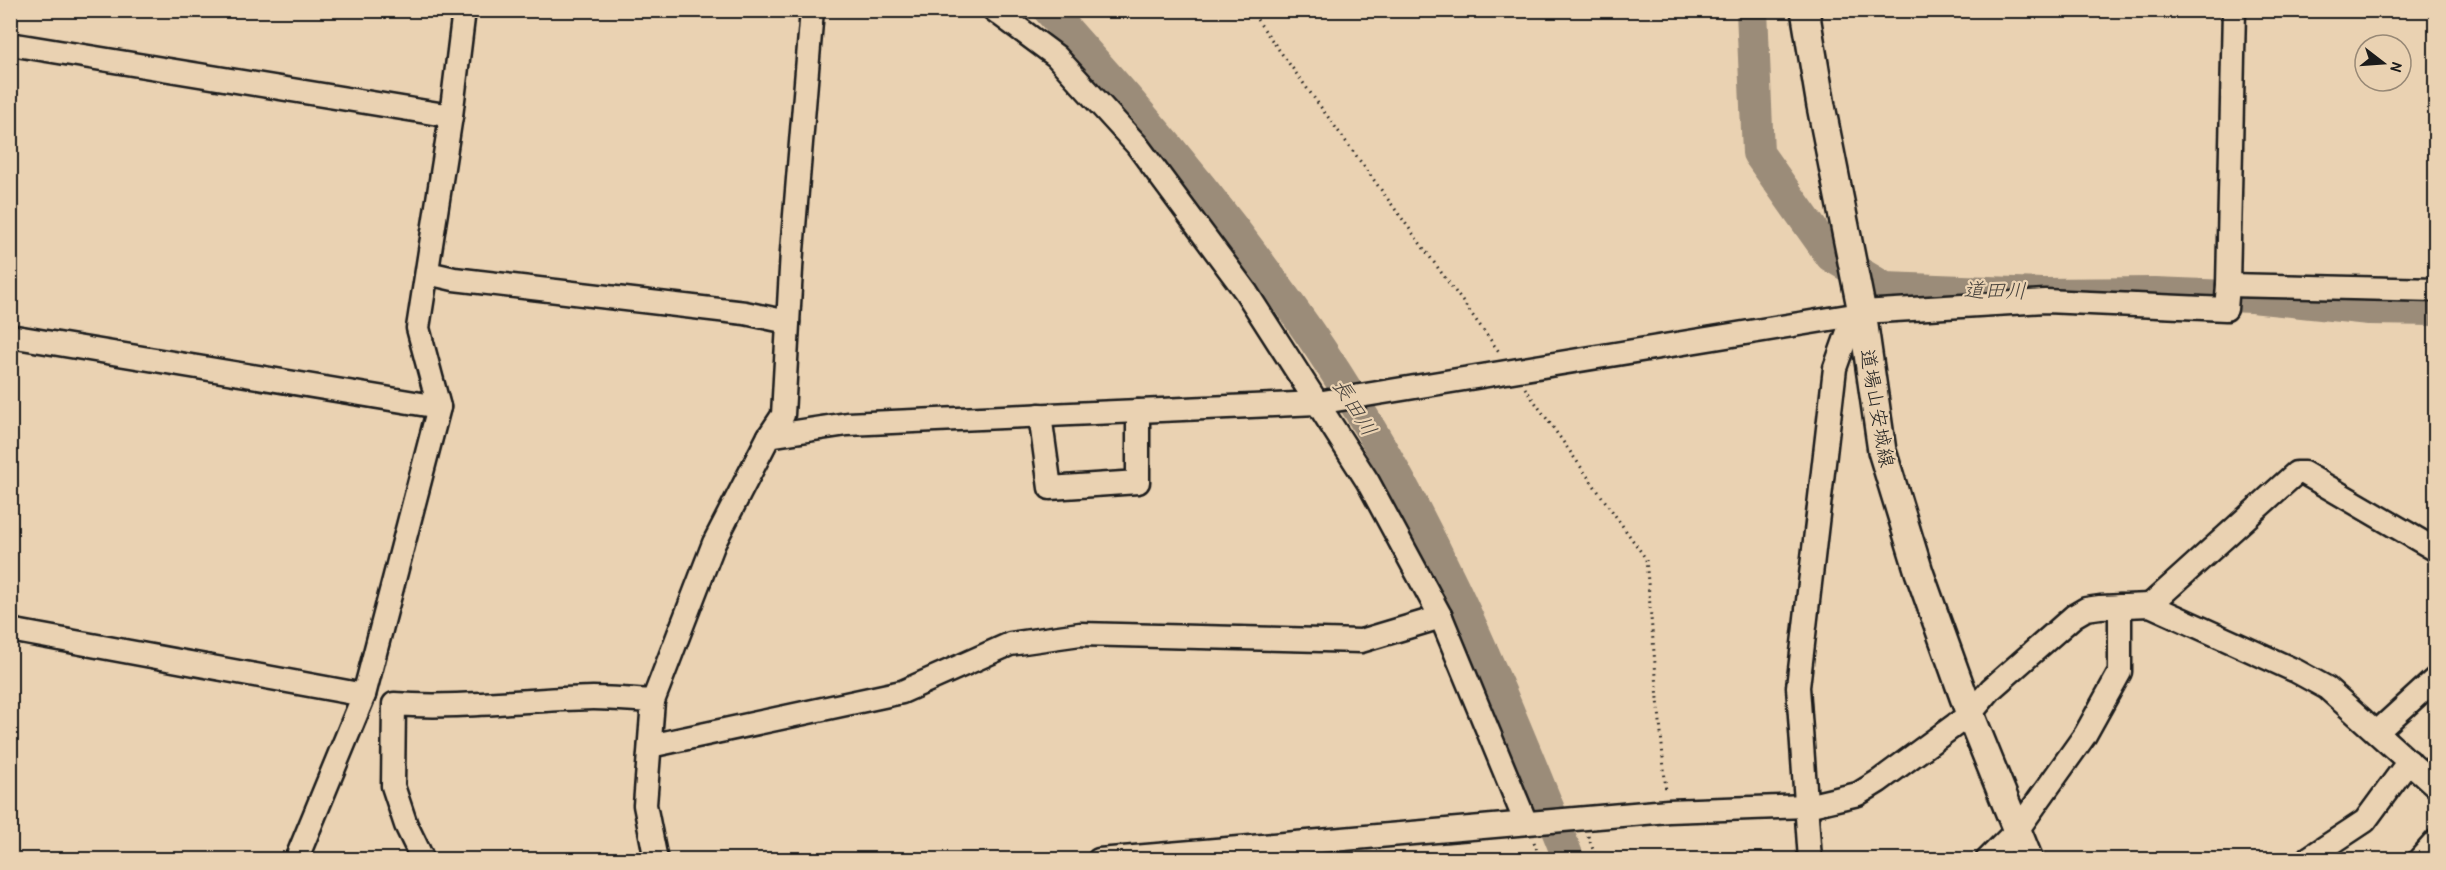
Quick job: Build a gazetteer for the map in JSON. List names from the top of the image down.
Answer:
{
  "streets": {
    "main road": ["道場山安城線"]
  },
  "water": ["道田川", "長田川"],
  "north": "right"
}
